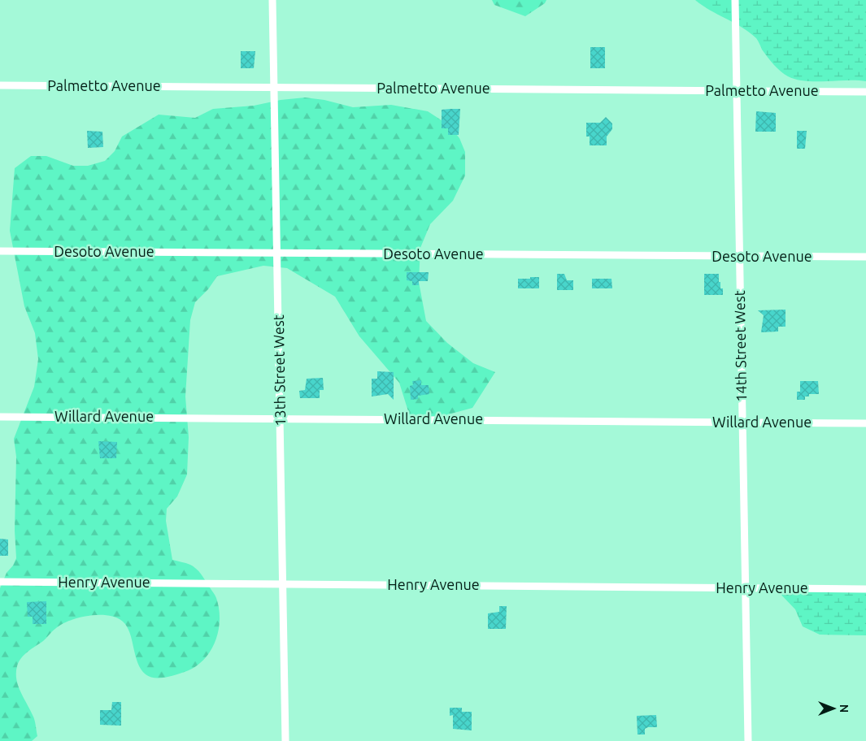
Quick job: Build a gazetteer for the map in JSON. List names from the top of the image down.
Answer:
{
  "streets": {
    "street": [
      "Palmetto Avenue",
      "Desoto Avenue",
      "14th Street West",
      "13th Street West",
      "Willard Avenue",
      "Henry Avenue"
    ]
  },
  "crossings": [
    ["Palmetto Avenue", "14th Street West"],
    ["Palmetto Avenue", "13th Street West"],
    ["Desoto Avenue", "14th Street West"],
    ["Desoto Avenue", "13th Street West"],
    ["14th Street West", "Willard Avenue"],
    ["14th Street West", "Henry Avenue"],
    ["13th Street West", "Willard Avenue"],
    ["13th Street West", "Henry Avenue"]
  ],
  "north": "right"
}
